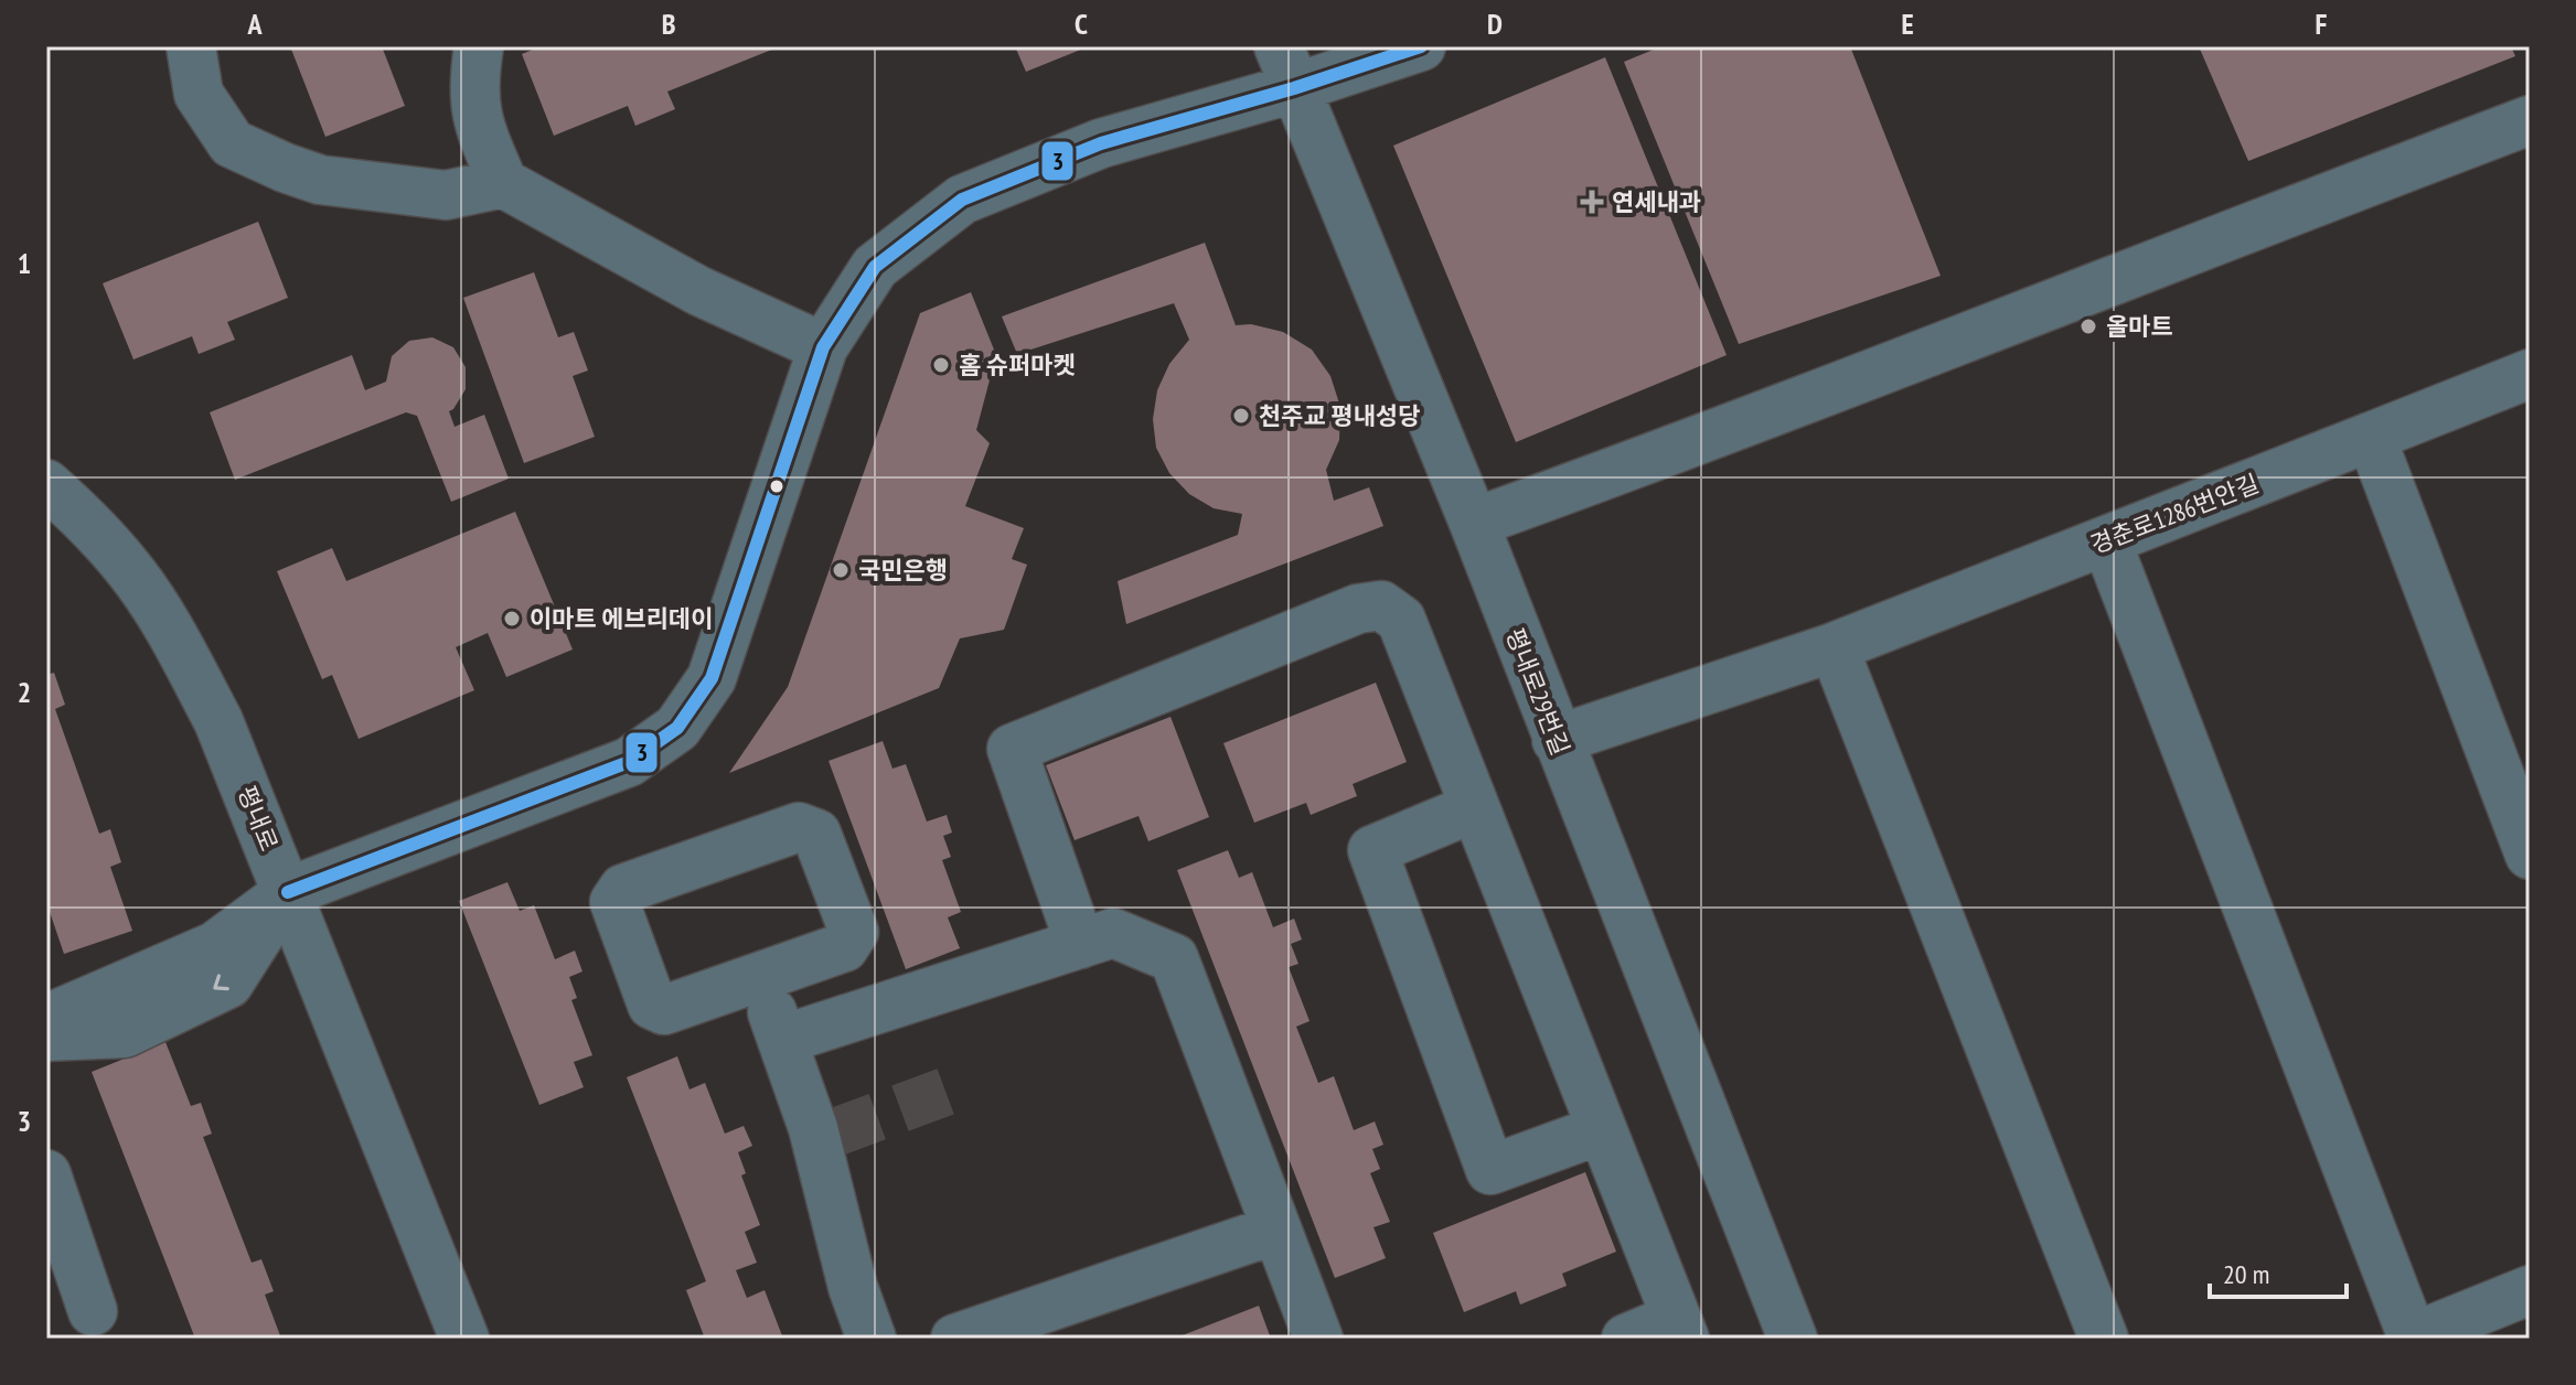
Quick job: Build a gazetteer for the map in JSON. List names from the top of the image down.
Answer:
{
  "streets": {
    "street": ["경춘로1286번안길", "평내로29번길", "평내로"]
  },
  "crossings": [
    ["경춘로1286번안길", "평내로29번길"]
  ],
  "places": {
    "health": ["연세내과"],
    "other": [
      "올마트",
      "홈 슈퍼마켓",
      "천주교 평내성당",
      "국민은행",
      "이마트 에브리데이"
    ]
  },
  "lines": ["transit line 3"],
  "scale_bar": "20 m",
  "grid": {
    "columns": [
      "A",
      "B",
      "C",
      "D",
      "E",
      "F"
    ],
    "rows": ["1", "2", "3"]
  }
}
